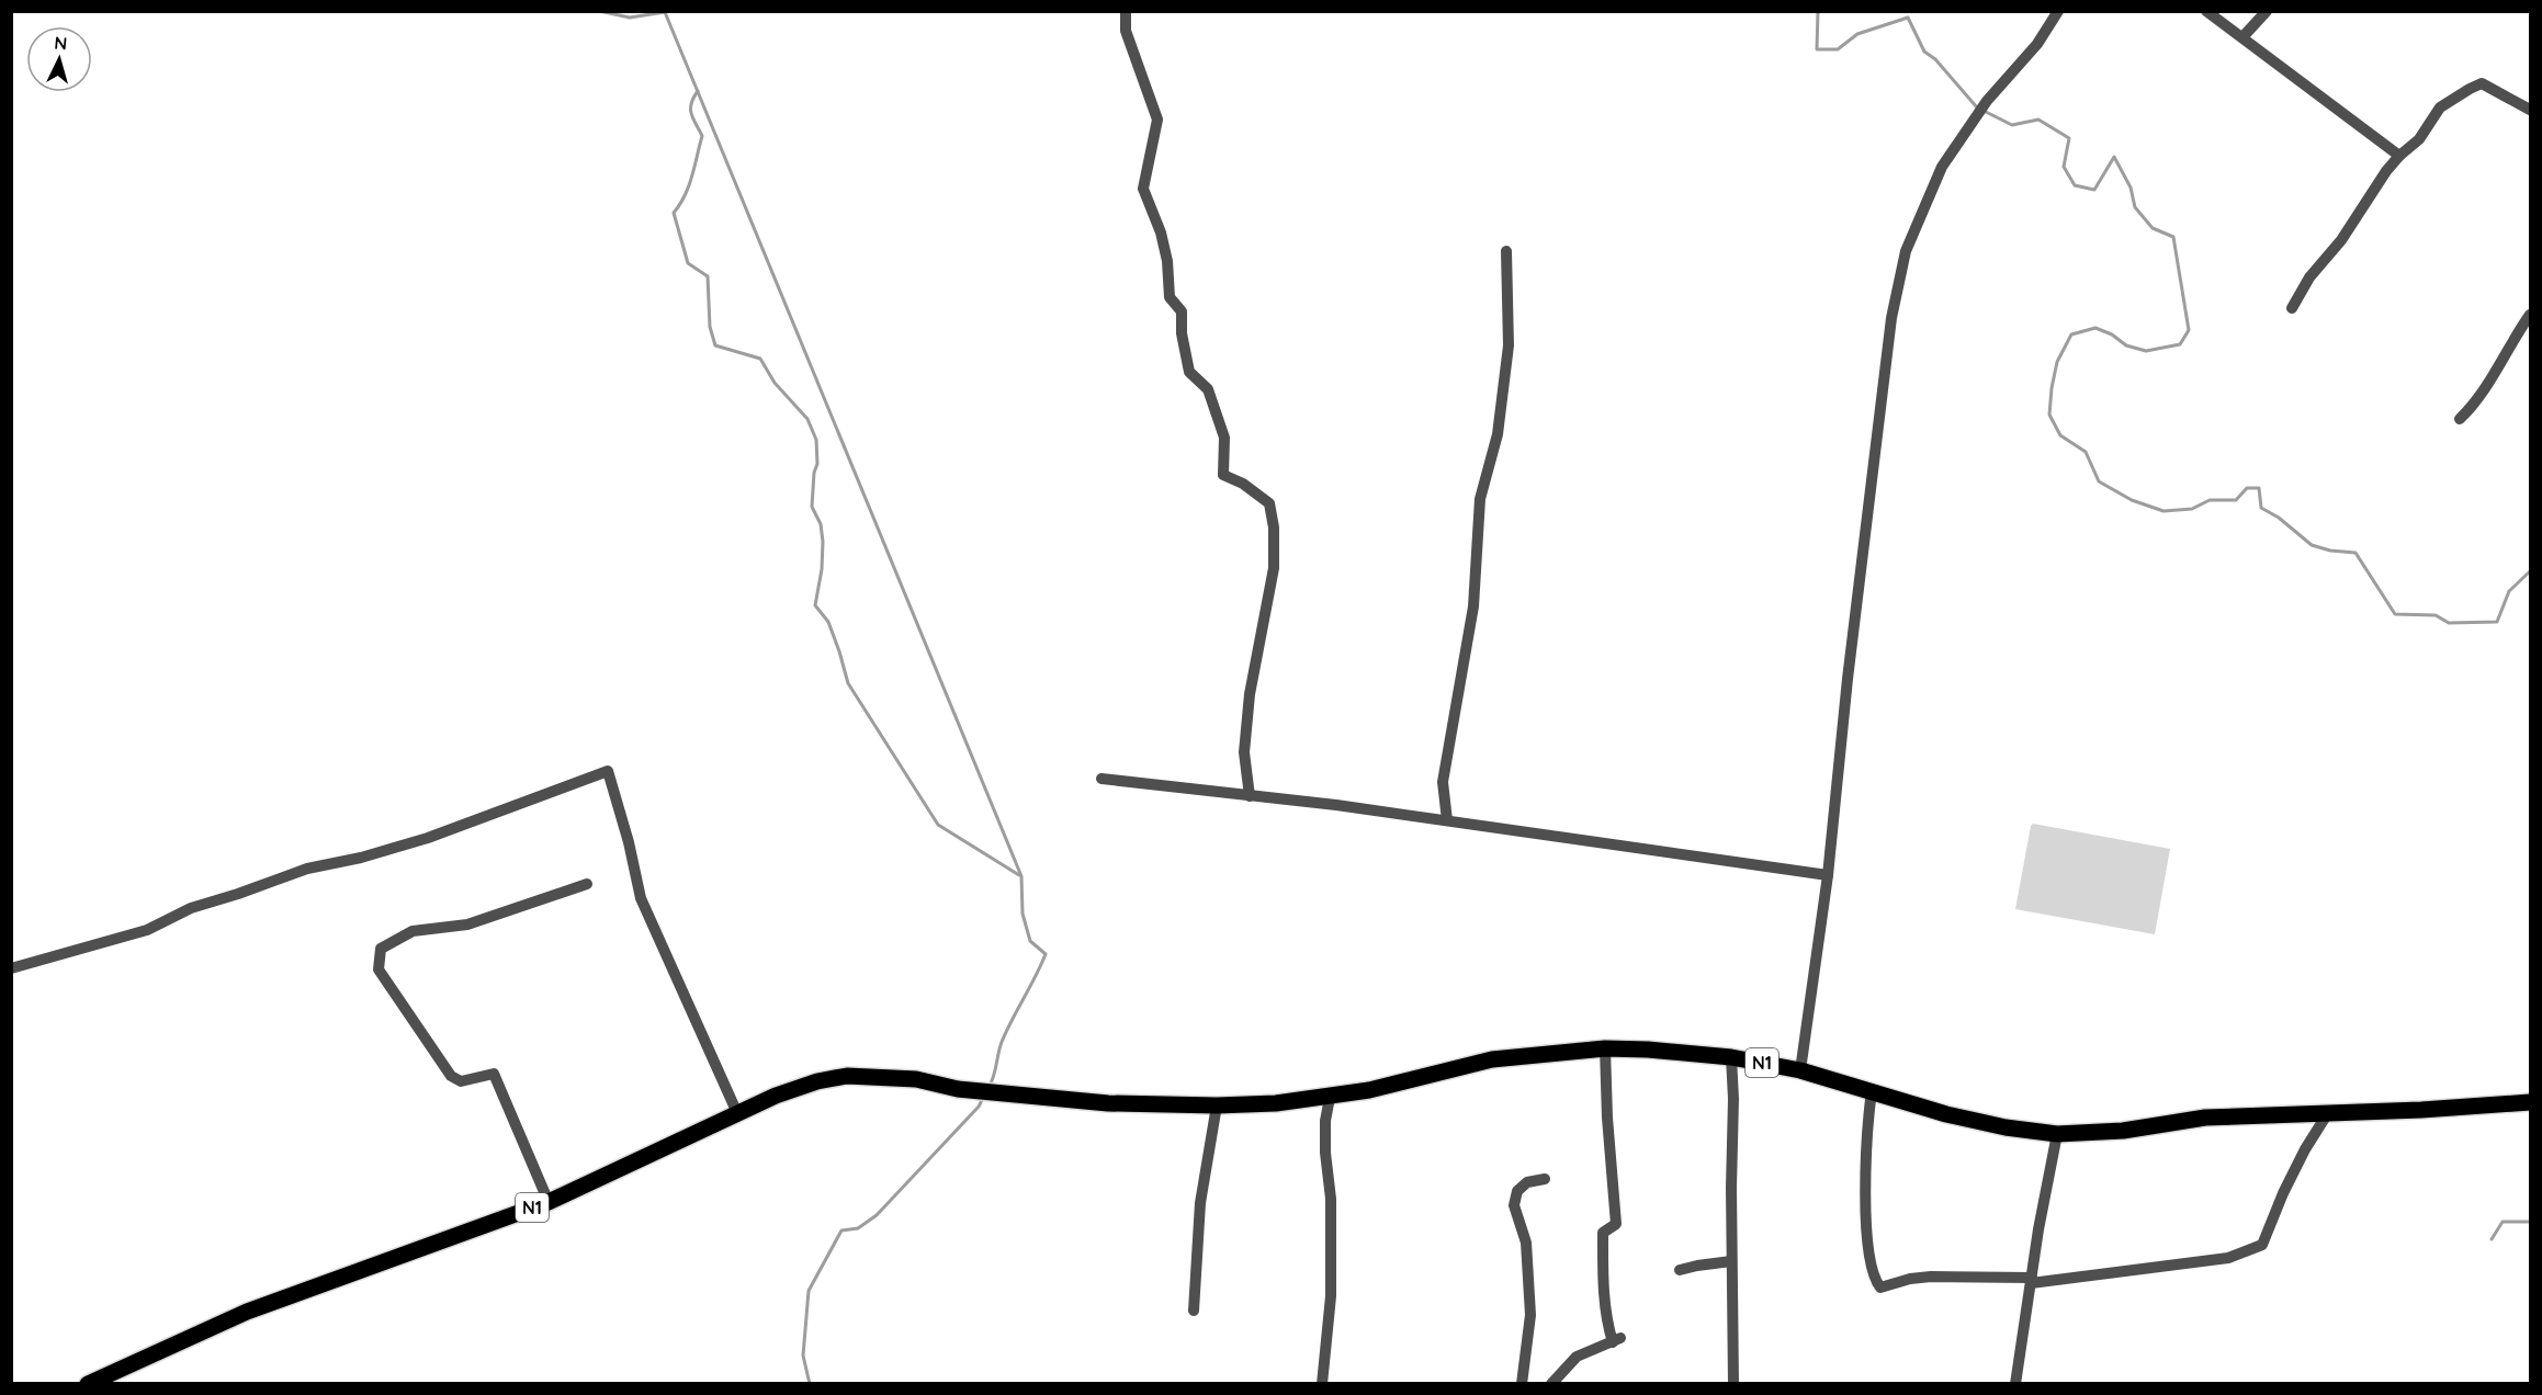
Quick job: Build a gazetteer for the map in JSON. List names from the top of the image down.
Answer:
{
  "streets": {
    "main road": ["N1"]
  },
  "north": "top"
}
